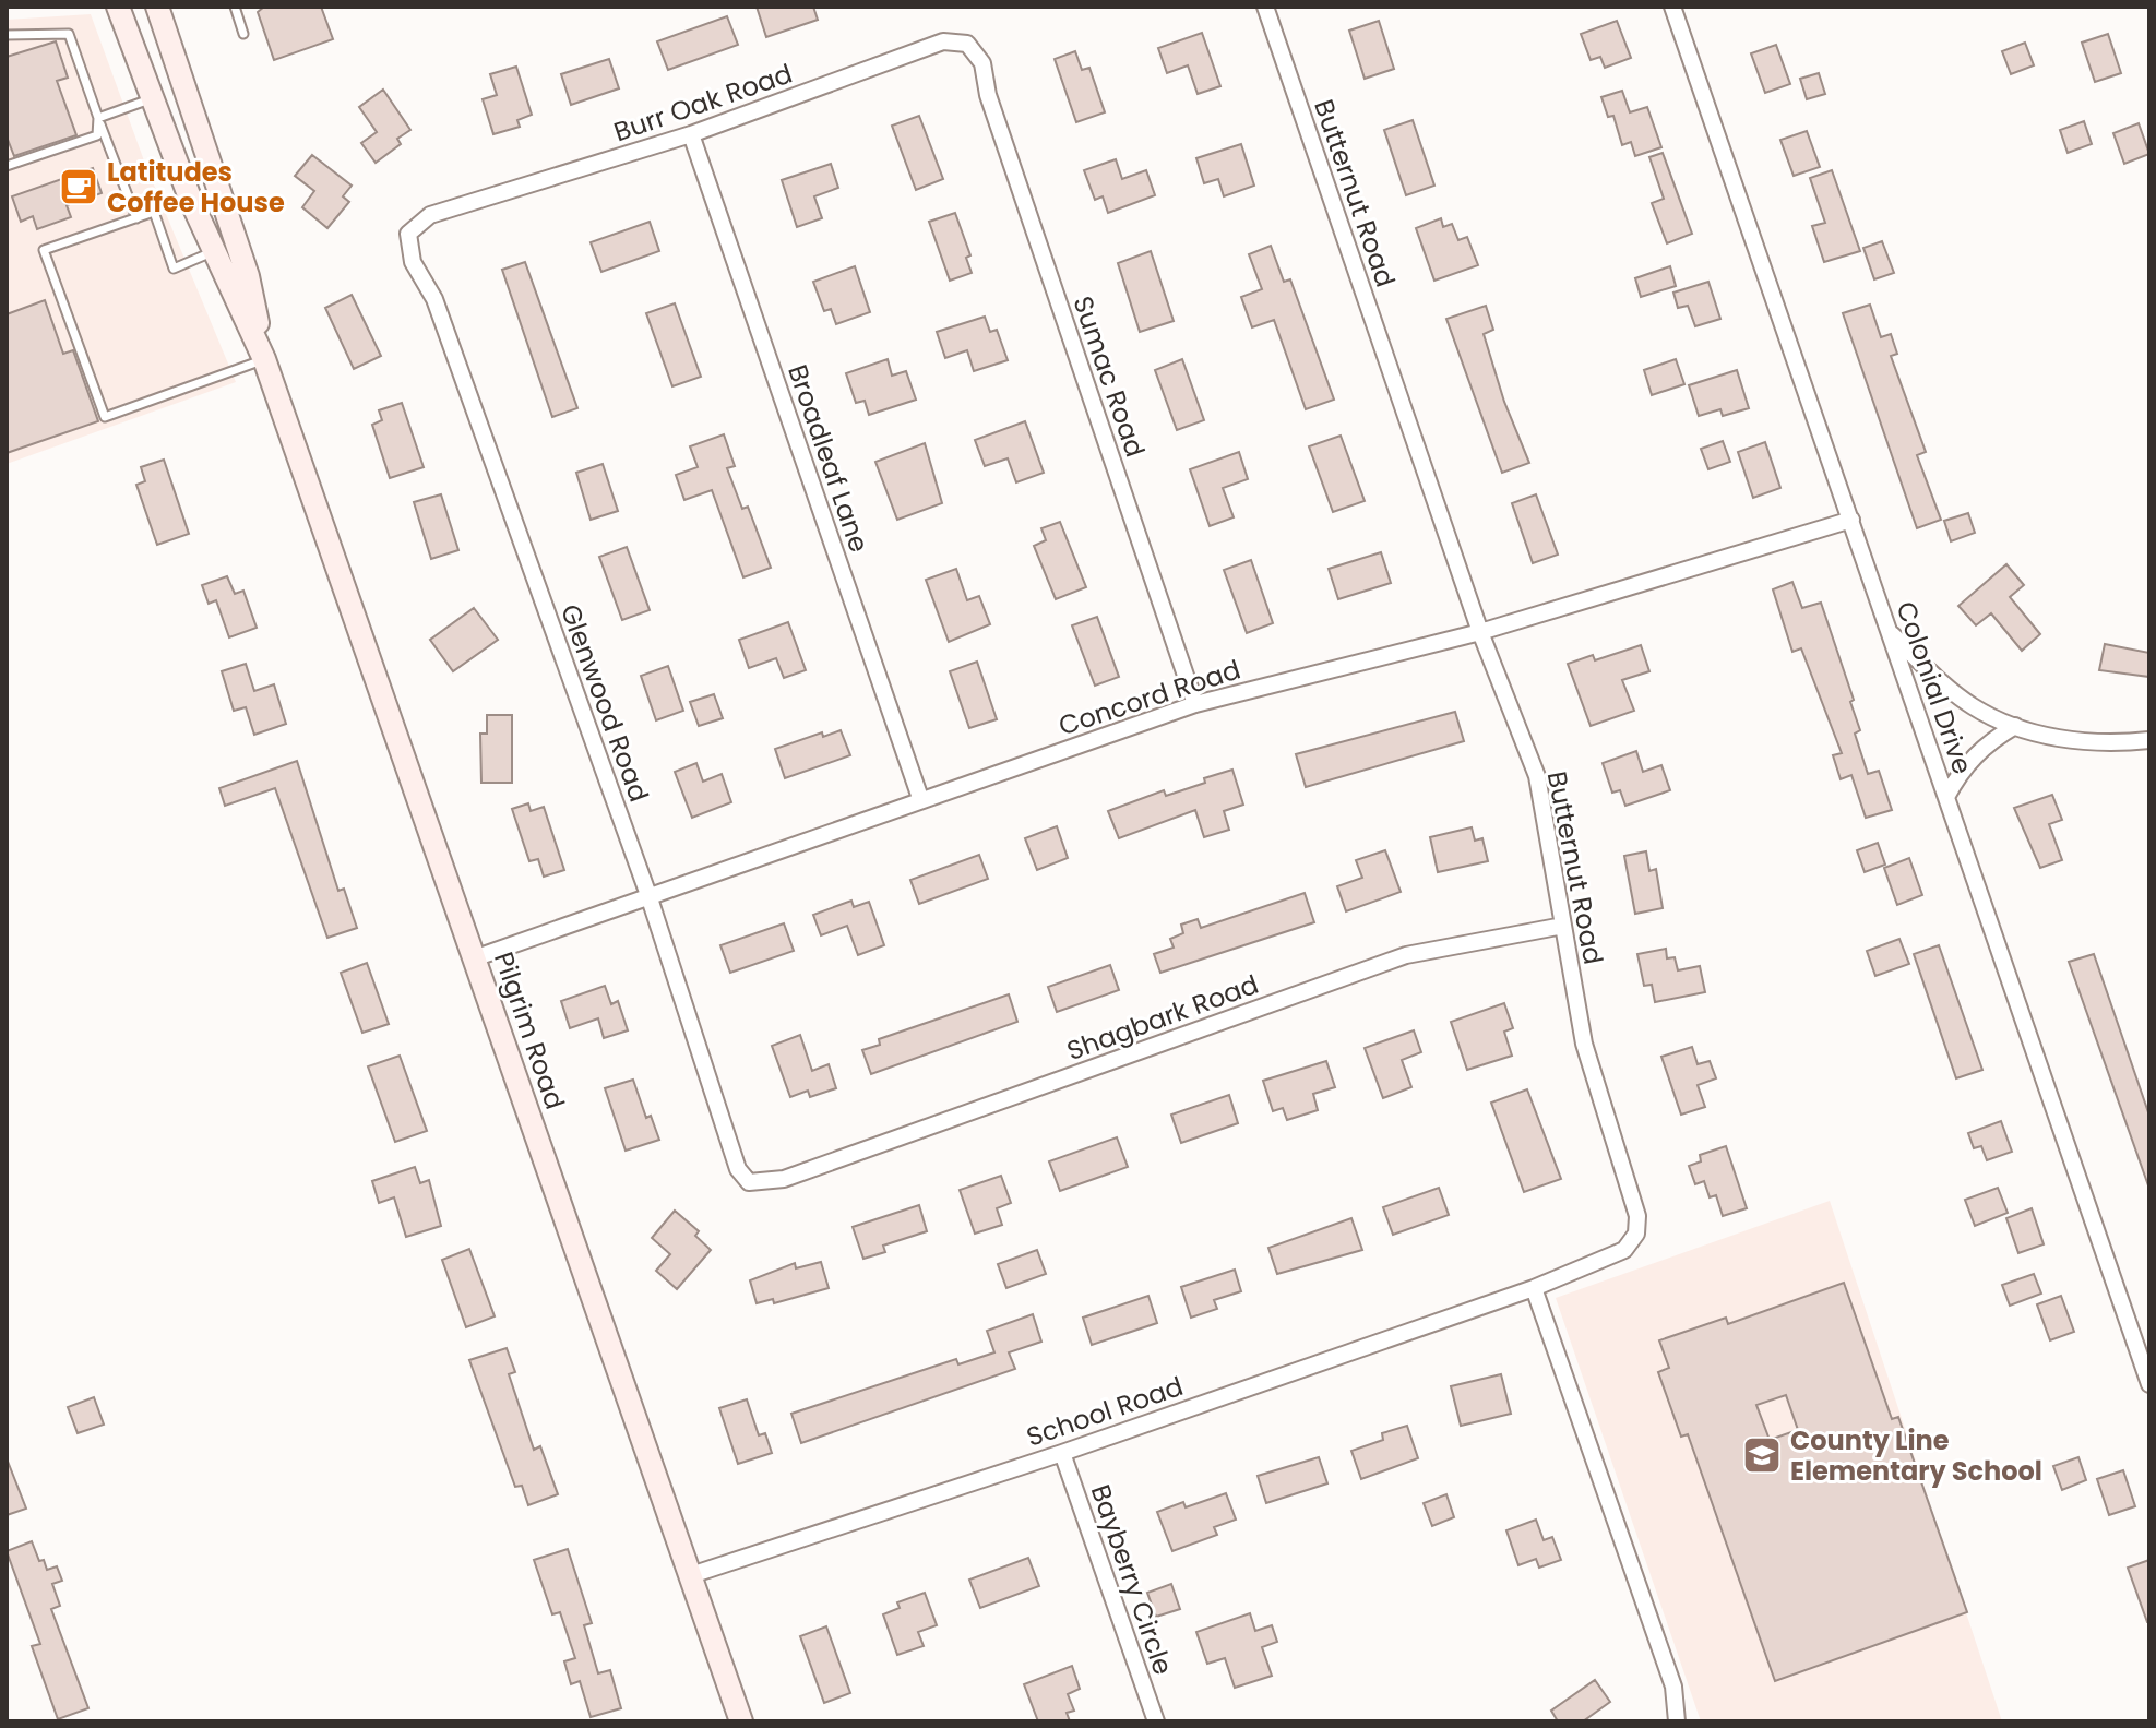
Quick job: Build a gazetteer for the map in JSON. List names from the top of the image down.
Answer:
{
  "streets": {
    "street": [
      "Burr Oak Road",
      "Butternut Road",
      "Sumac Road",
      "Broadleaf Lane",
      "Colonial Drive",
      "Concord Road",
      "Glenwood Road",
      "Shagbark Road",
      "Pilgrim Road",
      "School Road",
      "Bayberry Circle"
    ]
  },
  "crossings": [
    ["Burr Oak Road", "Sumac Road"],
    ["Burr Oak Road", "Broadleaf Lane"],
    ["Burr Oak Road", "Glenwood Road"],
    ["Butternut Road", "Concord Road"],
    ["Butternut Road", "Shagbark Road"],
    ["Butternut Road", "School Road"],
    ["Sumac Road", "Concord Road"],
    ["Broadleaf Lane", "Concord Road"],
    ["Colonial Drive", "Concord Road"],
    ["Concord Road", "Glenwood Road"],
    ["Concord Road", "Pilgrim Road"],
    ["Glenwood Road", "Shagbark Road"],
    ["Pilgrim Road", "School Road"],
    ["School Road", "Bayberry Circle"]
  ],
  "places": {
    "cafe": ["Latitudes Coffee House"],
    "school or university": ["County Line Elementary School"]
  }
}
